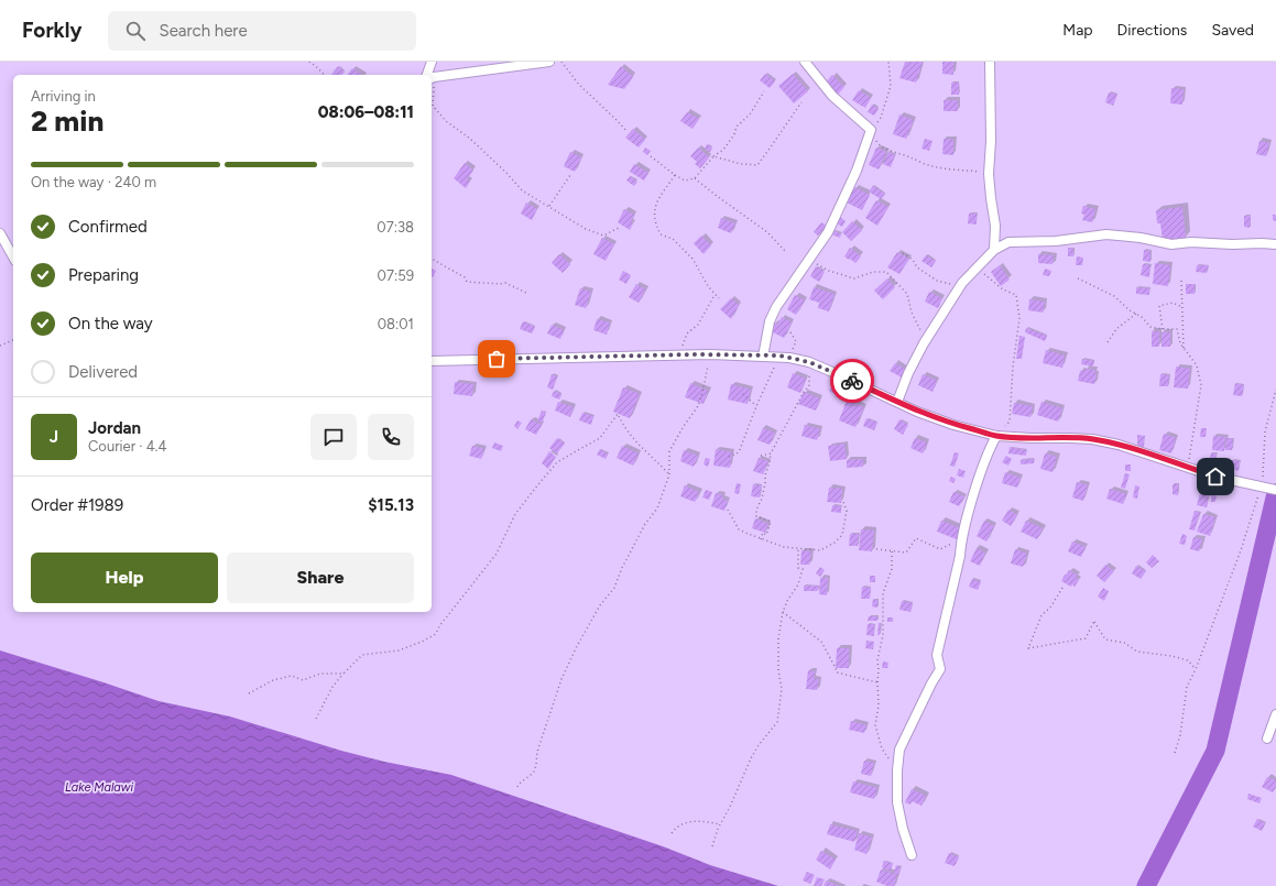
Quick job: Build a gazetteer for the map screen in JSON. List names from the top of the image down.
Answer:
{
  "water": ["Lake Malawi"],
  "page": {
    "header": "Forkly",
    "search": "Search here",
    "nav": ["Map", "Directions", "Saved"],
    "heading": ["2 min", "Arriving in", "08:06–08:11"],
    "panel": [
      "Jordan",
      "Courier · 4.4",
      "Order #1989",
      "$15.13"
    ],
    "bar": "On the way · 240 m",
    "list": [
      ["Confirmed", "07:38"],
      ["Preparing", "07:59"],
      ["On the way", "08:01"],
      "Delivered"
    ],
    "round": "J",
    "buttons": ["Help", "Share"]
  }
}
